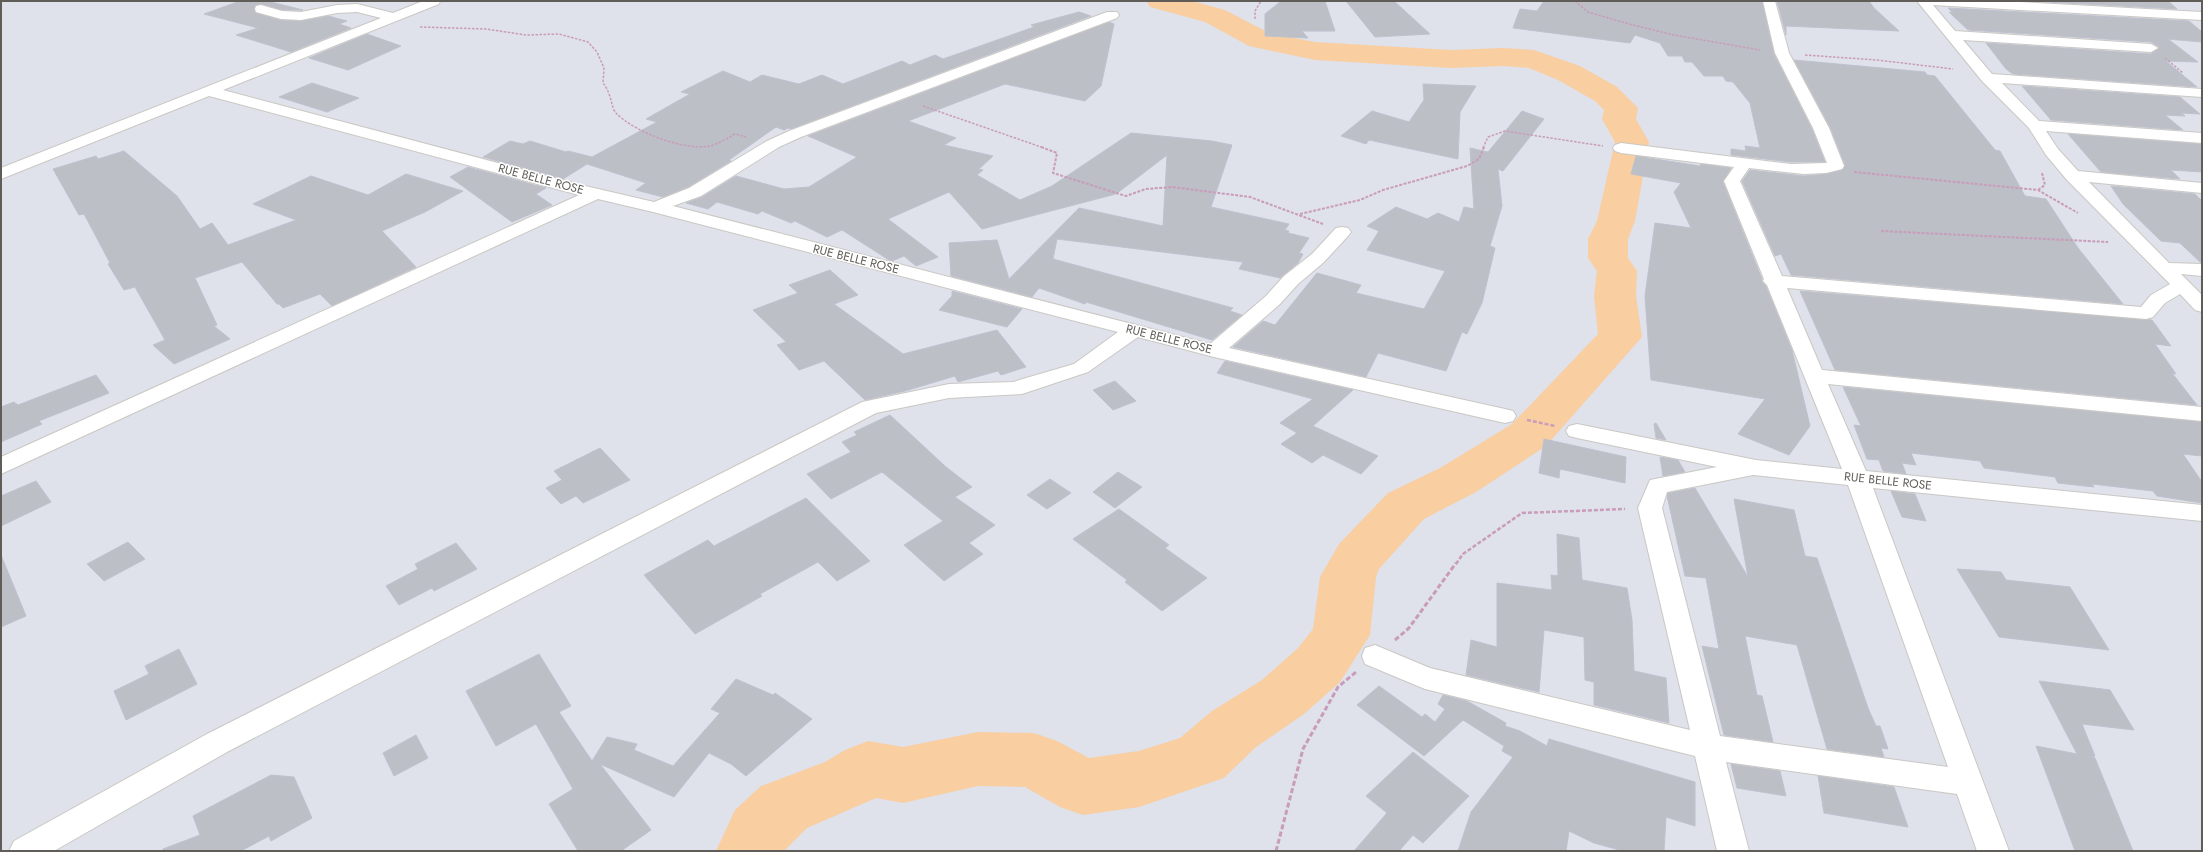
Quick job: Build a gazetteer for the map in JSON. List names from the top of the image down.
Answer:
{
  "streets": {
    "street": ["RUE BELLE ROSE"]
  }
}
